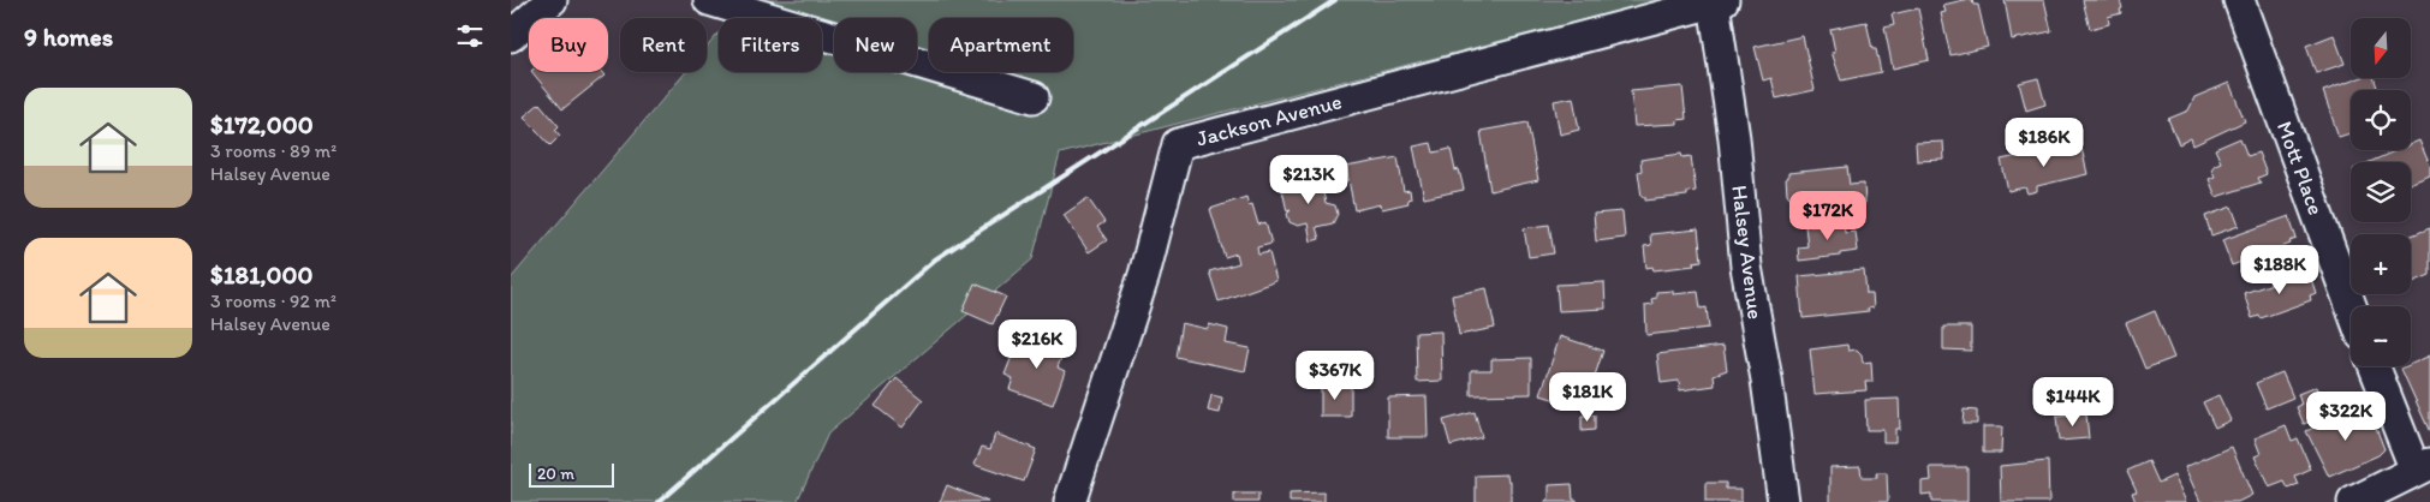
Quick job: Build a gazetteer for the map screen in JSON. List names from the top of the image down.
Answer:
{
  "streets": {
    "street": ["Jackson Avenue", "Mott Place", "Halsey Avenue"]
  },
  "crossings": [
    ["Jackson Avenue", "Halsey Avenue"]
  ],
  "scale_bar": "20 m",
  "north": "bottom",
  "page": {
    "heading": "9 homes",
    "map_buttons": ["+", "−"],
    "chip": [
      "Buy",
      "Rent",
      "Filters",
      "New",
      "Apartment"
    ],
    "list": [
      {
        "name": "$172,000",
        "note": "3 rooms · 89 m² · Halsey Avenue"
      },
      {
        "name": "$181,000",
        "note": "3 rooms · 92 m² · Halsey Avenue"
      }
    ],
    "price": [
      "$186K",
      "$213K",
      "$172K",
      "$188K",
      "$216K",
      "$367K",
      "$181K",
      "$144K",
      "$322K"
    ],
    "scale": "20 m"
  }
}
